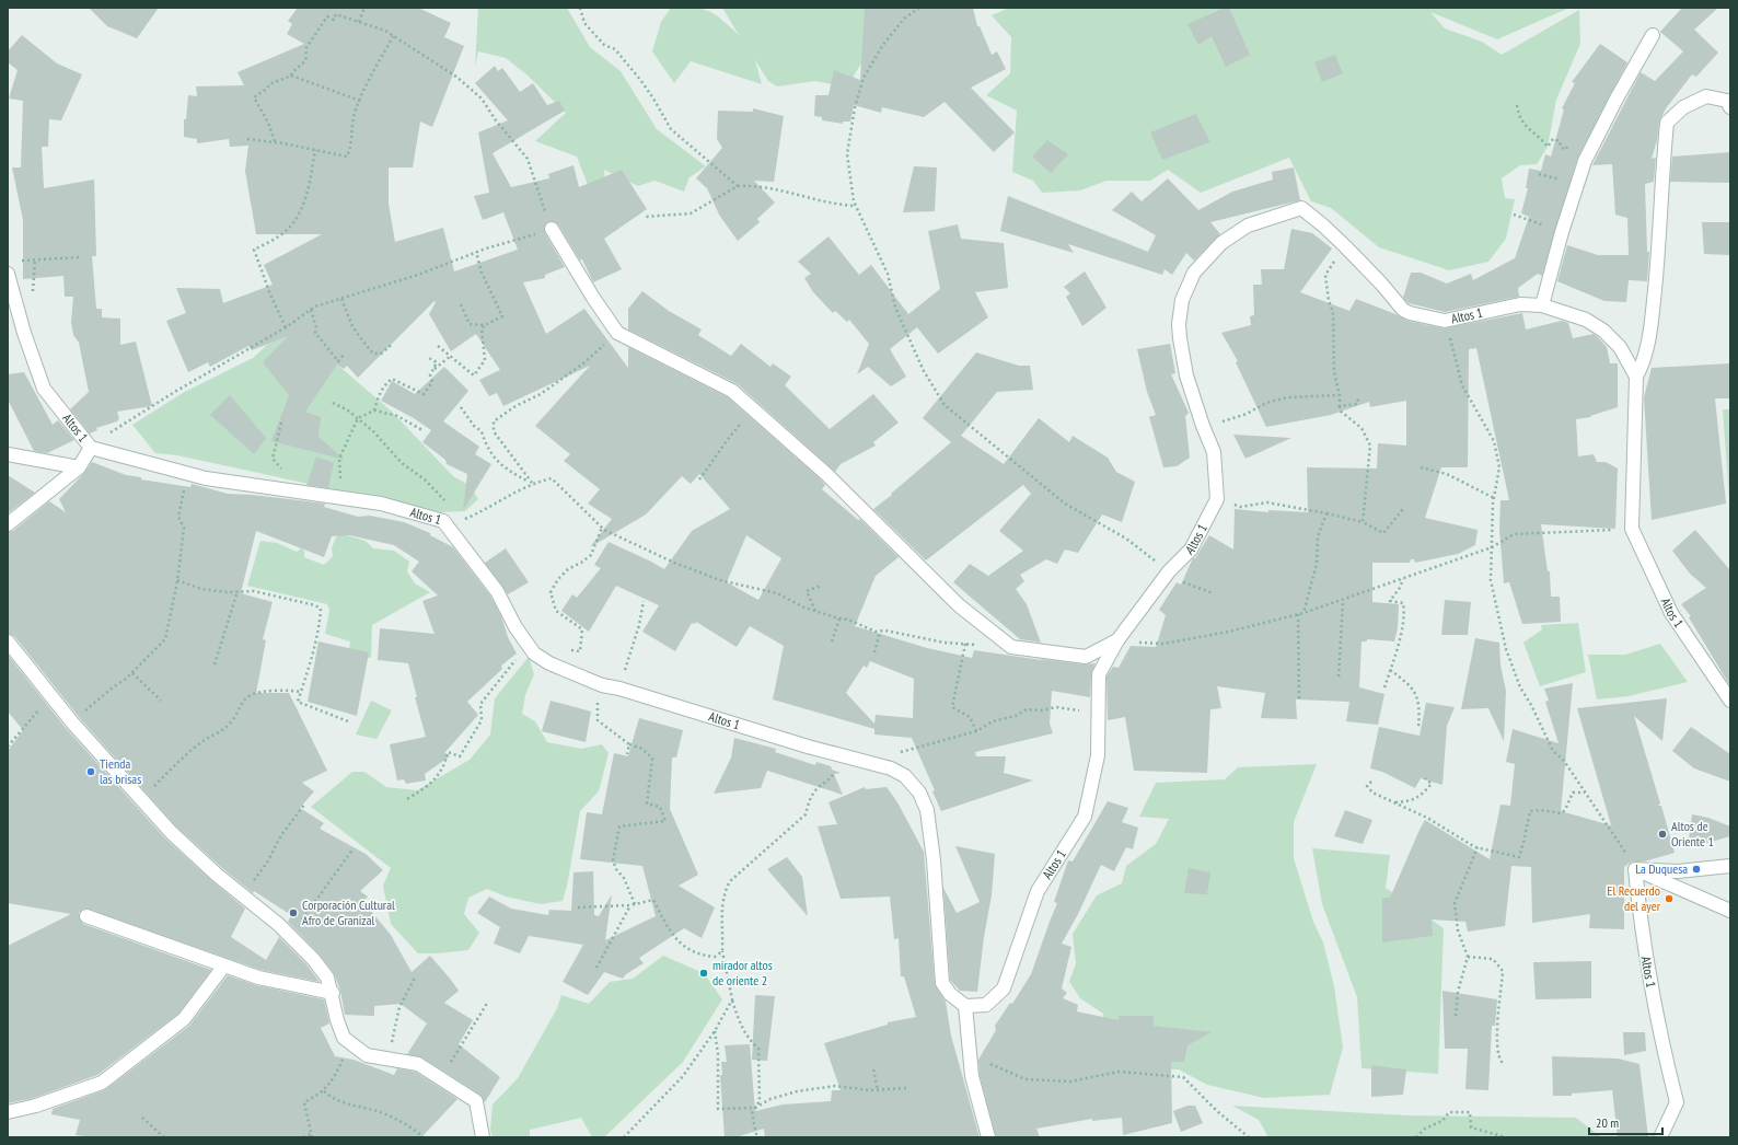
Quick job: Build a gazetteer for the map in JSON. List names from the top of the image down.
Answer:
{
  "streets": {
    "street": ["Altos 1"]
  },
  "places": [
    "Tienda las brisas",
    "Altos de Oriente 1",
    "La Duquesa",
    "El Recuerdo del ayer",
    "Corporación Cultural Afro de Granizal",
    "mirador altos de oriente 2"
  ],
  "scale_bar": "20 m"
}
